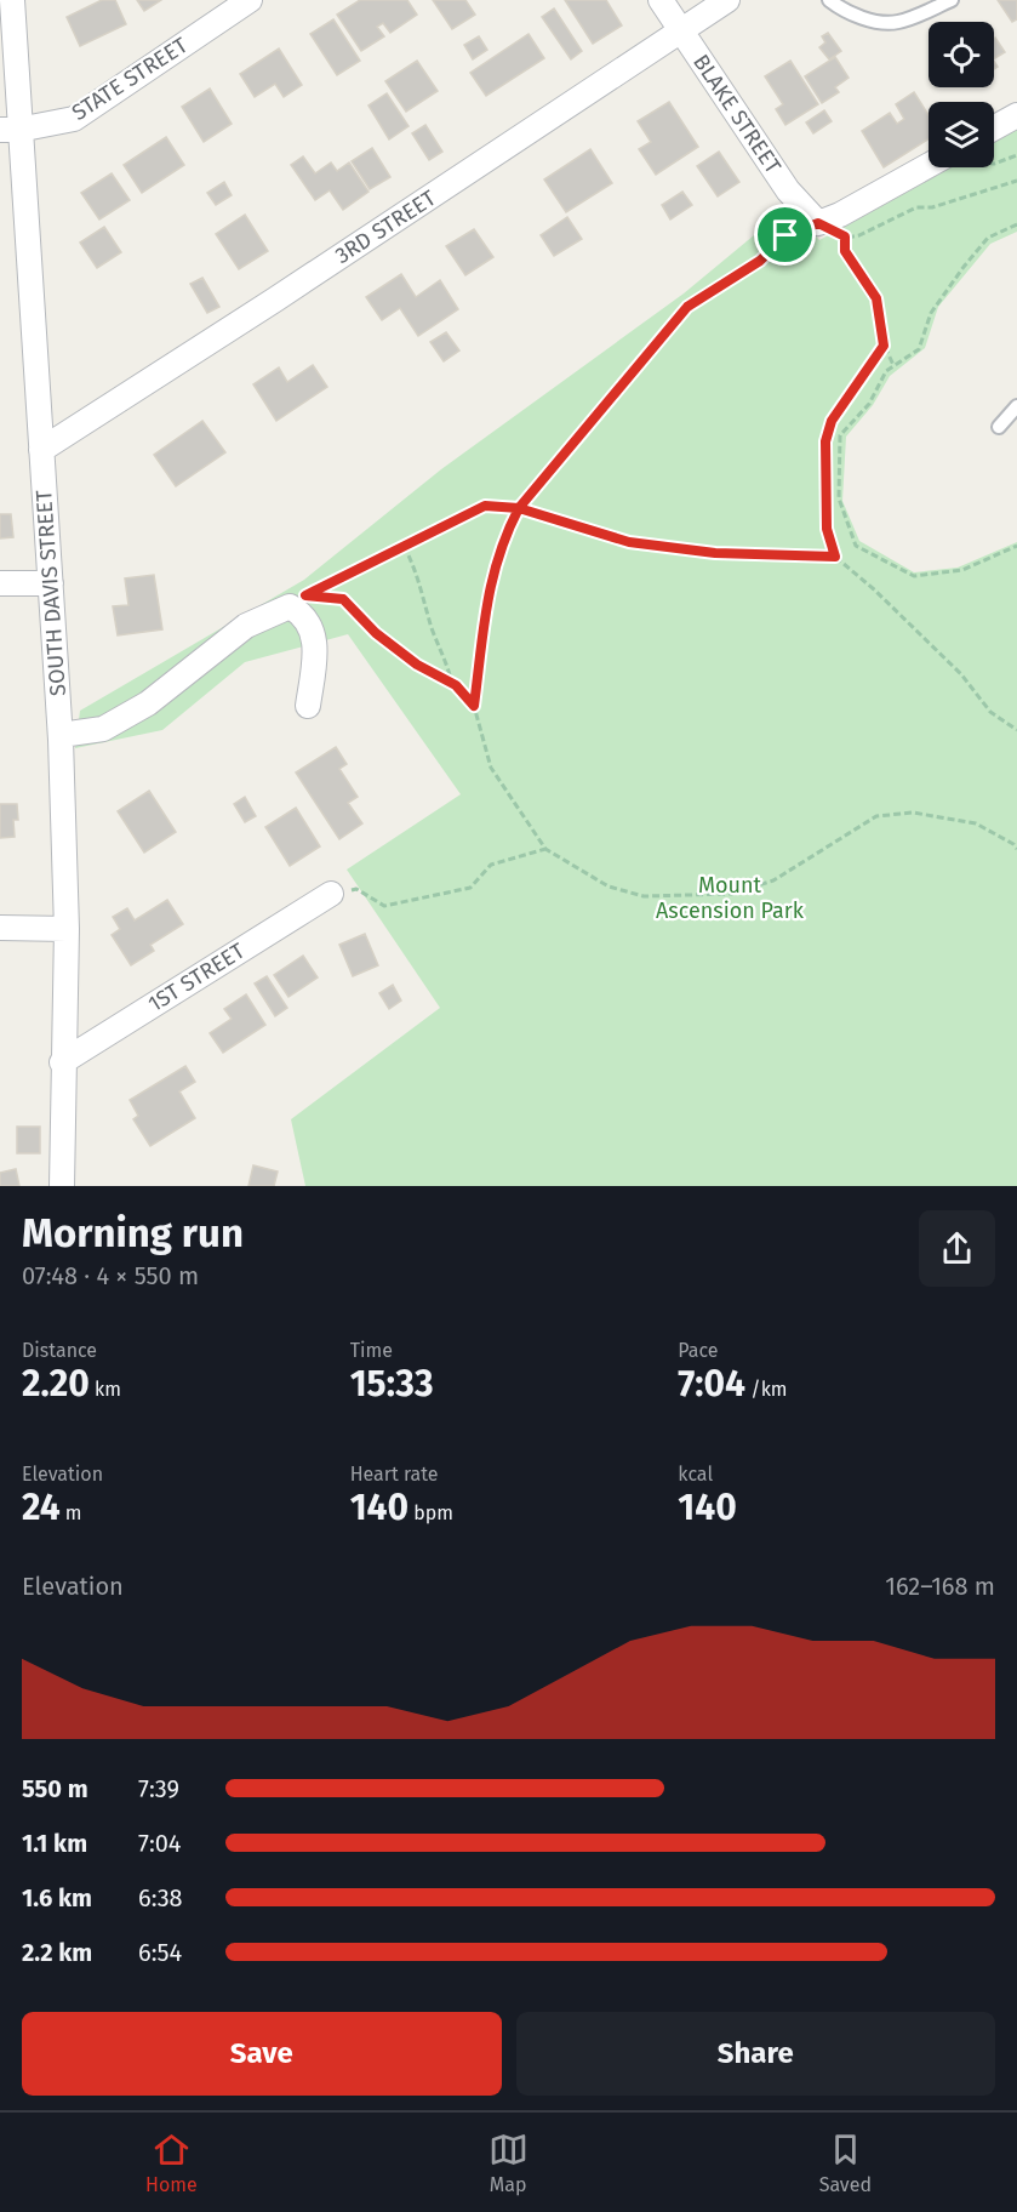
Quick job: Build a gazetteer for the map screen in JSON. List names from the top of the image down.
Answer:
{
  "streets": {
    "street": [
      "STATE STREET",
      "BLAKE STREET",
      "3RD STREET",
      "SOUTH DAVIS STREET",
      "1ST STREET"
    ]
  },
  "crossings": [
    ["STATE STREET", "SOUTH DAVIS STREET"],
    ["BLAKE STREET", "3RD STREET"],
    ["3RD STREET", "SOUTH DAVIS STREET"],
    ["SOUTH DAVIS STREET", "1ST STREET"]
  ],
  "parks": ["Mount Ascension Park"],
  "page": {
    "heading": ["Morning run", "07:48 · 4 × 550 m"],
    "stats": [
      ["Distance", "2.20 km"],
      ["Time", "15:33"],
      ["Pace", "7:04 /km"],
      ["Elevation", "24 m"],
      ["Heart rate", "140 bpm"],
      ["kcal", "140"]
    ],
    "chart": ["Elevation", "162–168 m"],
    "list": [
      {
        "name": "550 m",
        "note": "7:39"
      },
      {
        "name": "1.1 km",
        "note": "7:04"
      },
      {
        "name": "1.6 km",
        "note": "6:38"
      },
      {
        "name": "2.2 km",
        "note": "6:54"
      }
    ],
    "buttons": ["Save", "Share"],
    "tabs": ["Home", "Map", "Saved"]
  }
}
